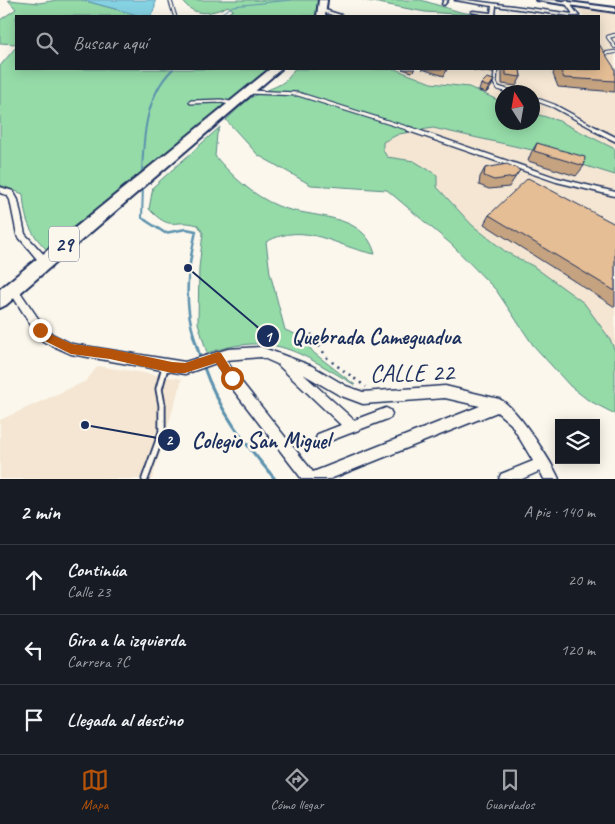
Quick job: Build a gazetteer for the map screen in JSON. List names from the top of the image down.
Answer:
{
  "streets": {
    "highway": ["29"],
    "street": ["CALLE 22"]
  },
  "places": ["Quebrada Cameguadua", "Colegio San Miguel"],
  "north": "top",
  "page": {
    "search": "Buscar aquí",
    "heading": ["2 min", "A pie · 140 m"],
    "list": [
      ["Continúa", "Calle 23", "20 m"],
      ["Gira a la izquierda", "Carrera 7C", "120 m"],
      "Llegada al destino"
    ],
    "nav": ["Mapa", "Cómo llegar", "Guardados"]
  }
}
